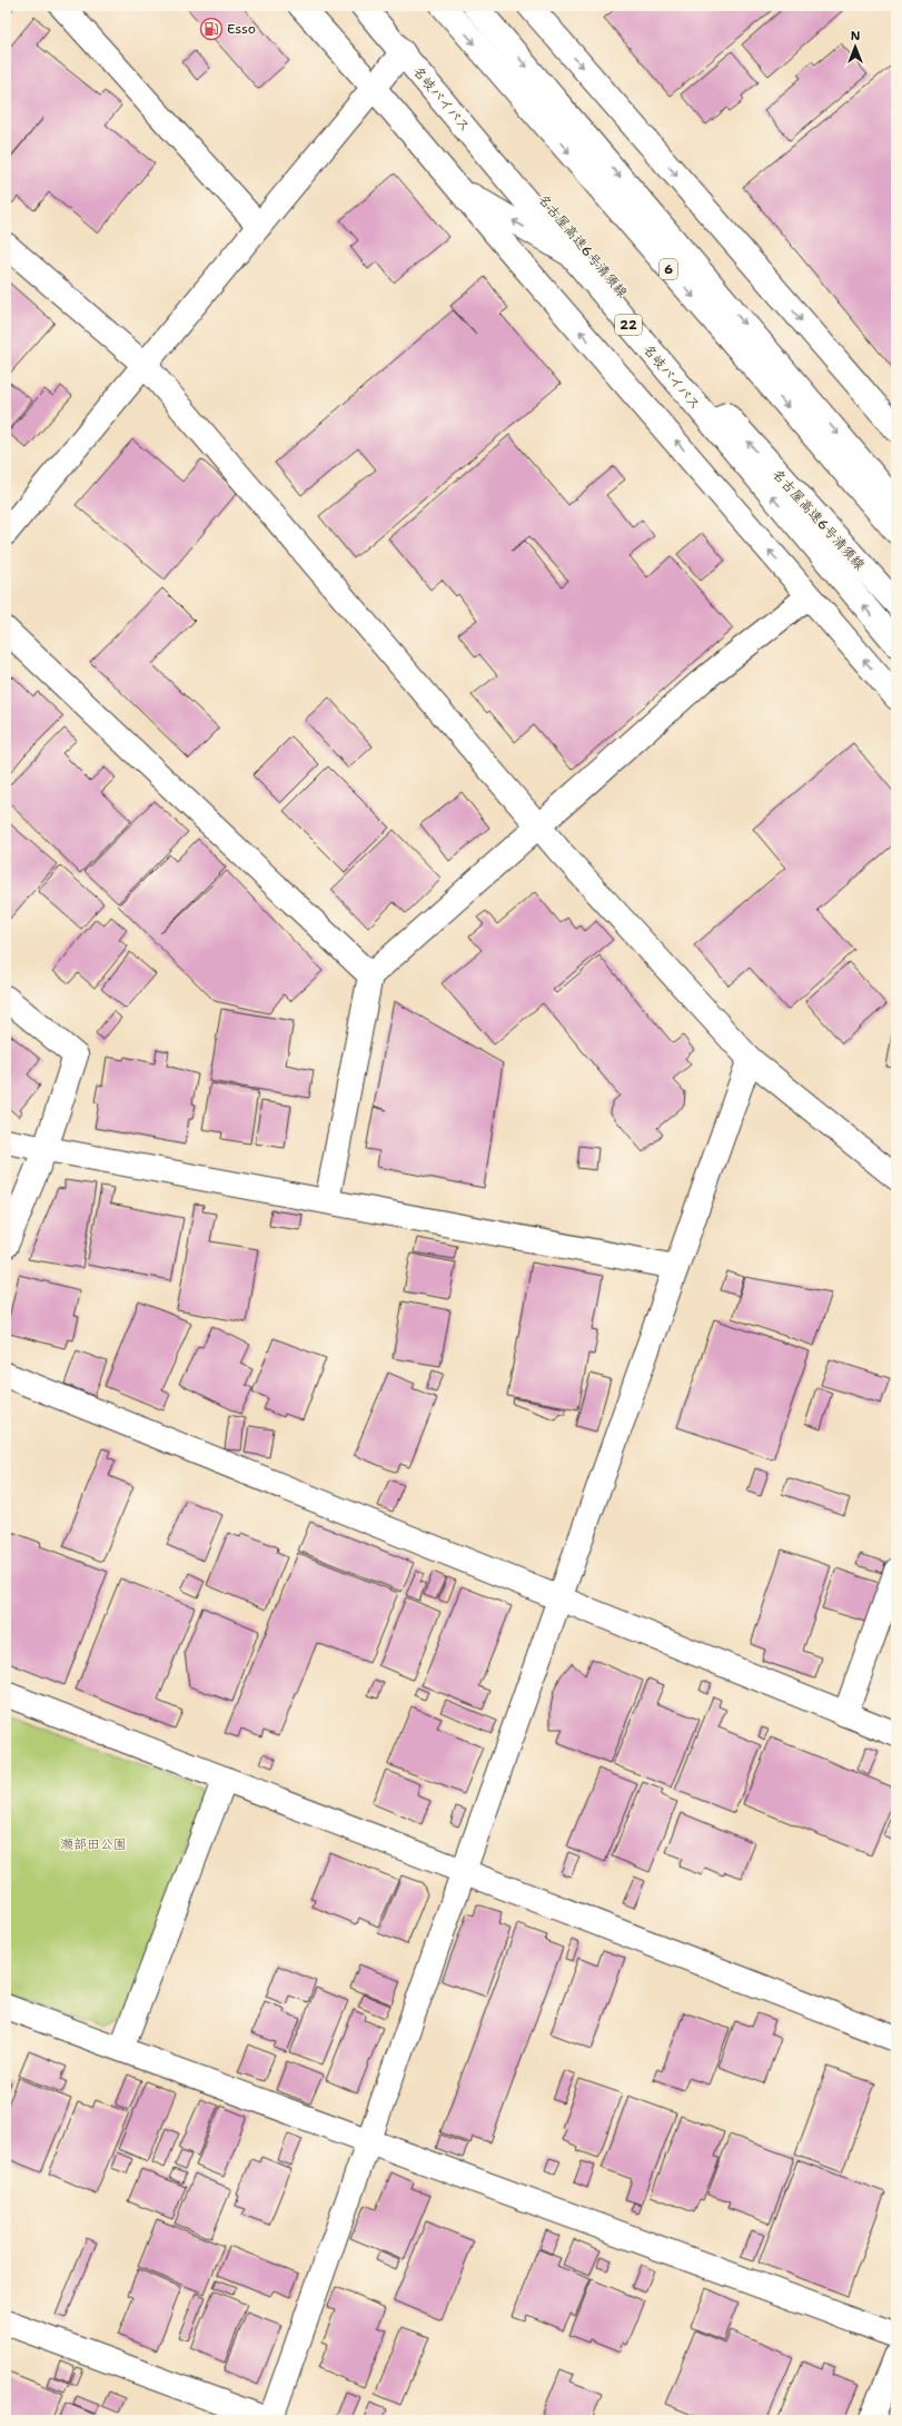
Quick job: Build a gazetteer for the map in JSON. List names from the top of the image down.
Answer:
{
  "streets": {
    "main road": [
      "名岐バイパス",
      "名古屋高速6号清須線",
      "6",
      "22"
    ]
  },
  "parks": ["瀬部田公園"],
  "places": {
    "fuel station": ["Esso"]
  },
  "north": "top"
}
